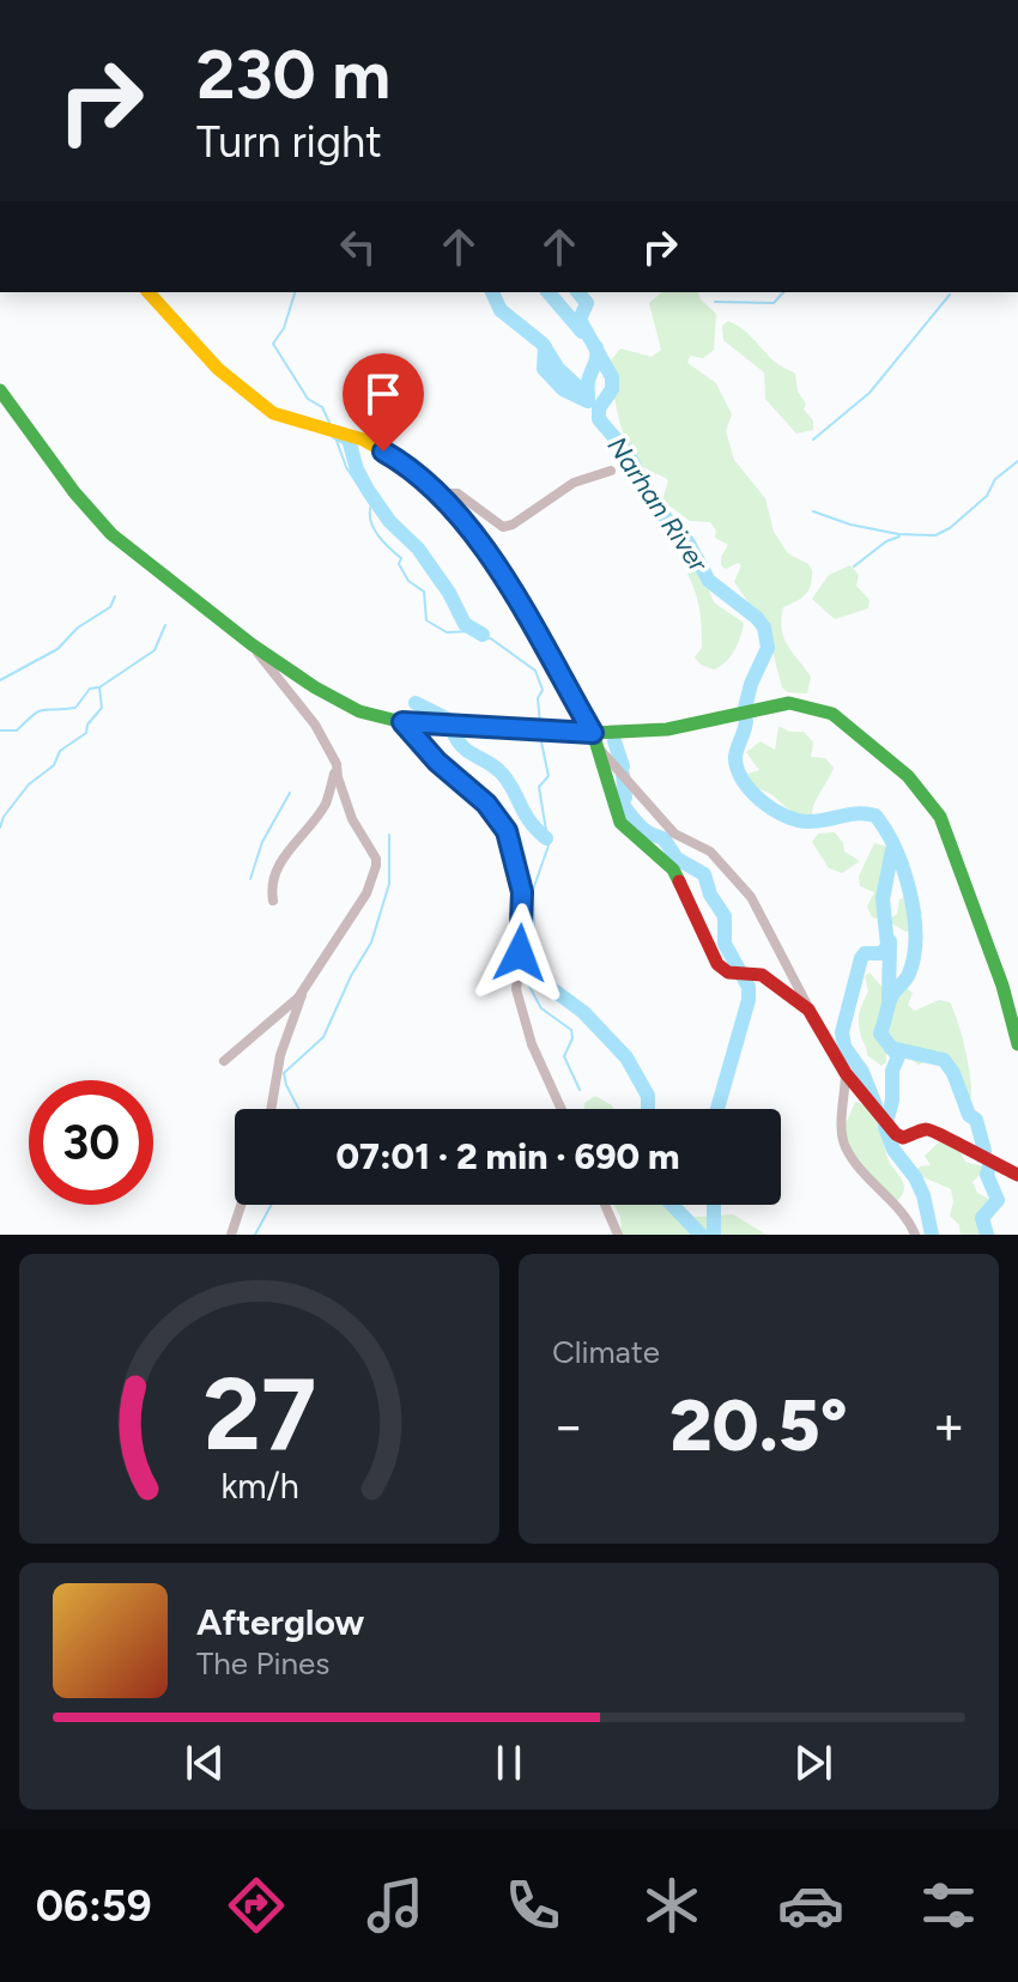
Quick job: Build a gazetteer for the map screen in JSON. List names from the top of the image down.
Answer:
{
  "water": ["Narhan River"],
  "page": {
    "turn": ["230 m", "Turn right"],
    "limit": "30",
    "trip": "07:01 · 2 min · 690 m",
    "tile": "Climate",
    "heat": ["−", "20.5°", "+"],
    "song": ["Afterglow", "The Pines"],
    "tabs": "06:59",
    "gauge": ["27", "km/h"]
  }
}
